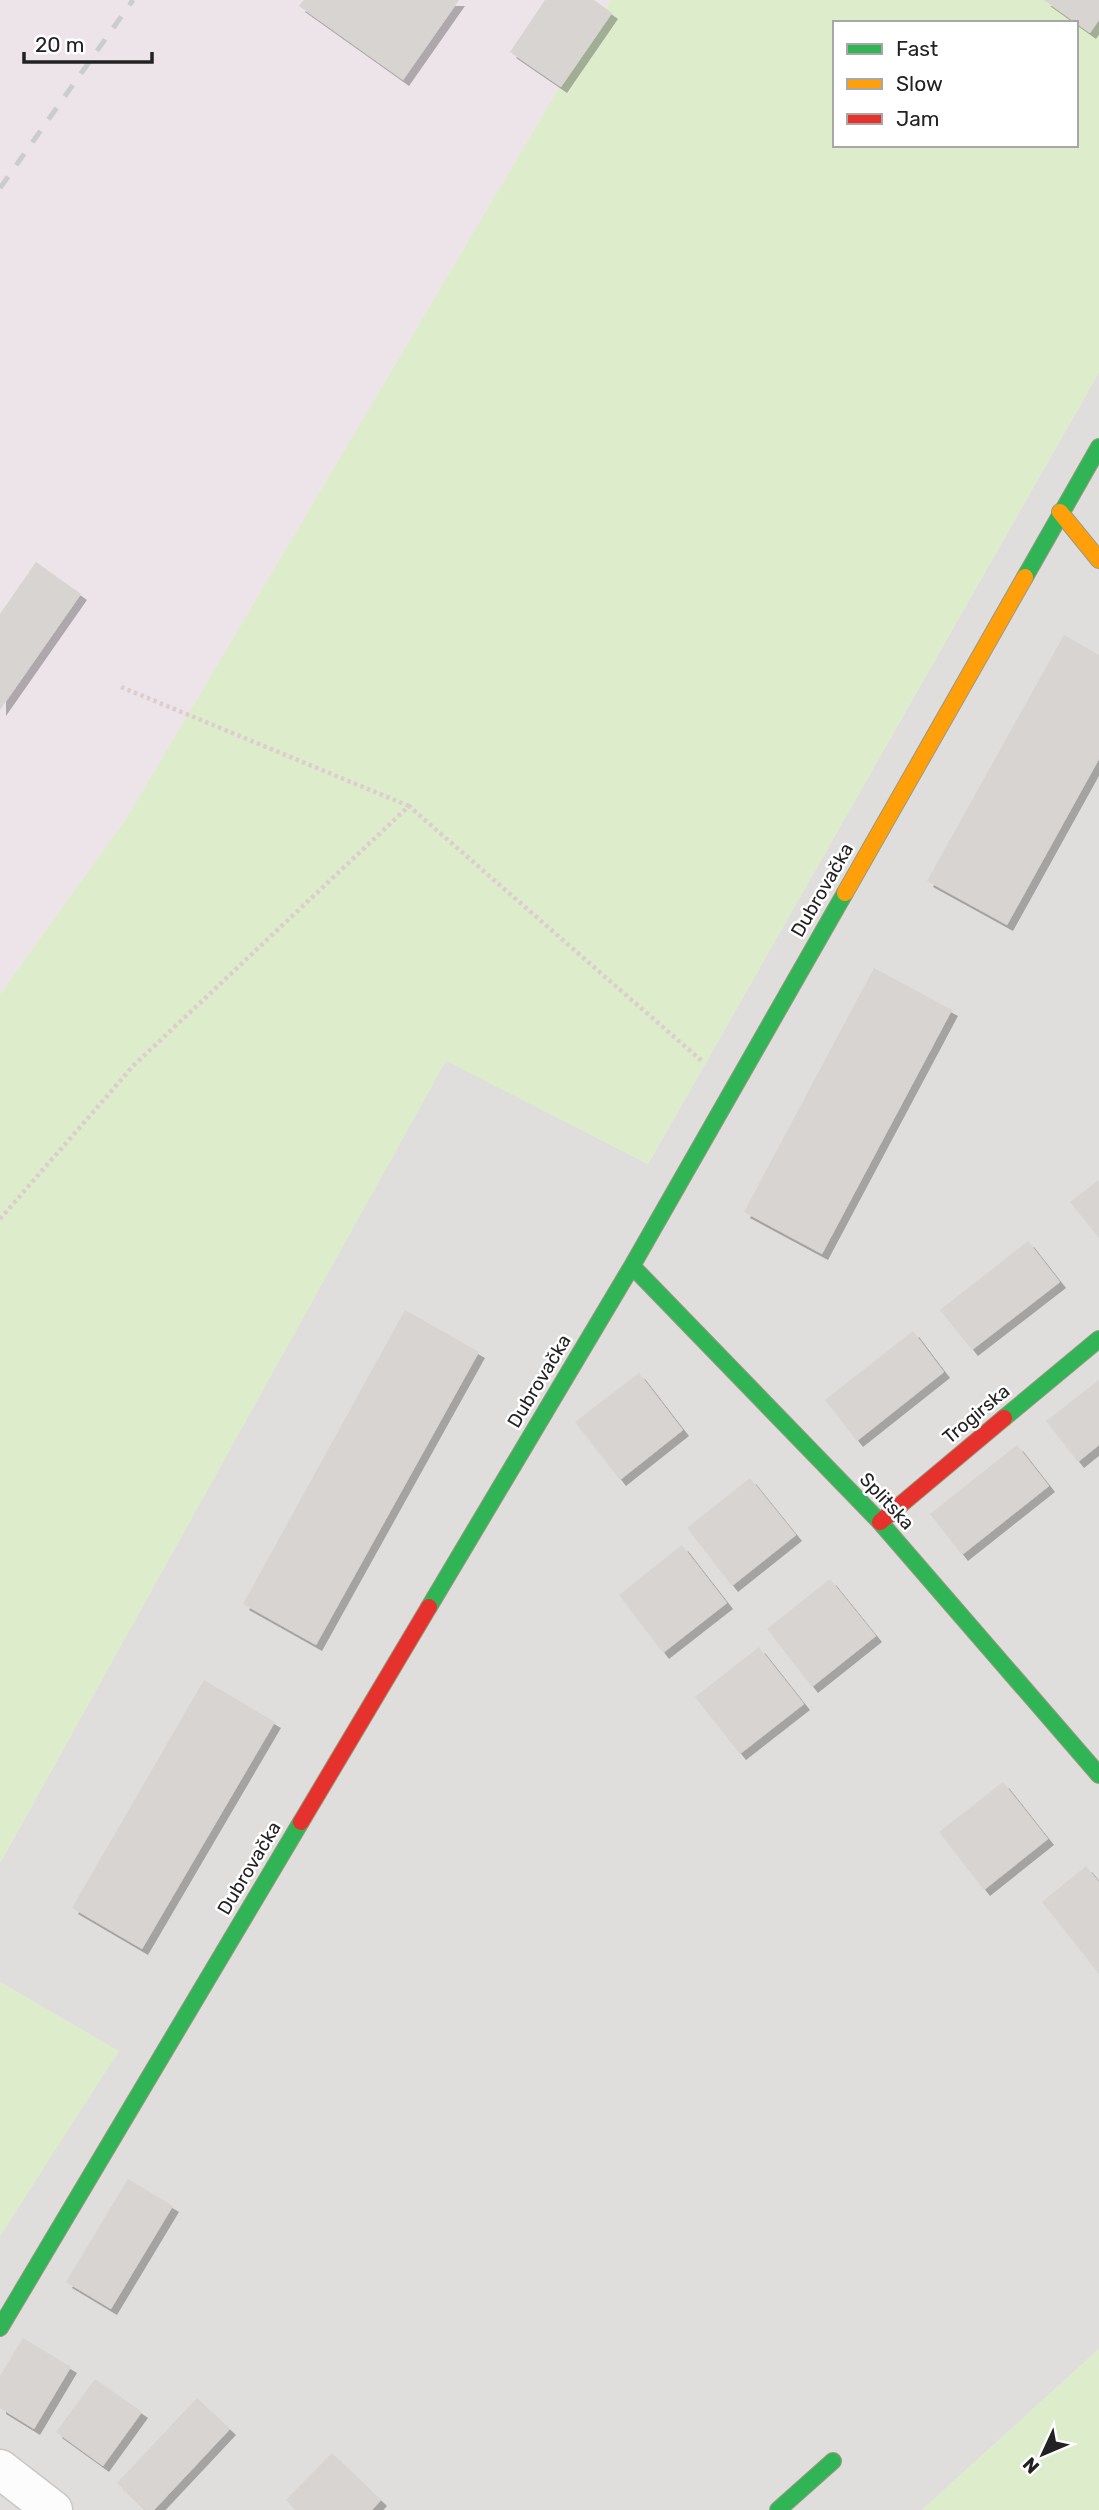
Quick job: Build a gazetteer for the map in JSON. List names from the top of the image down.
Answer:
{
  "streets": {
    "street": ["Dubrovačka", "Trogirska", "Splitska"]
  },
  "crossings": [
    ["Dubrovačka", "Splitska"],
    ["Trogirska", "Splitska"]
  ],
  "legend": ["Fast", "Slow", "Jam"],
  "scale_bar": "20 m",
  "north": "bottom left"
}
